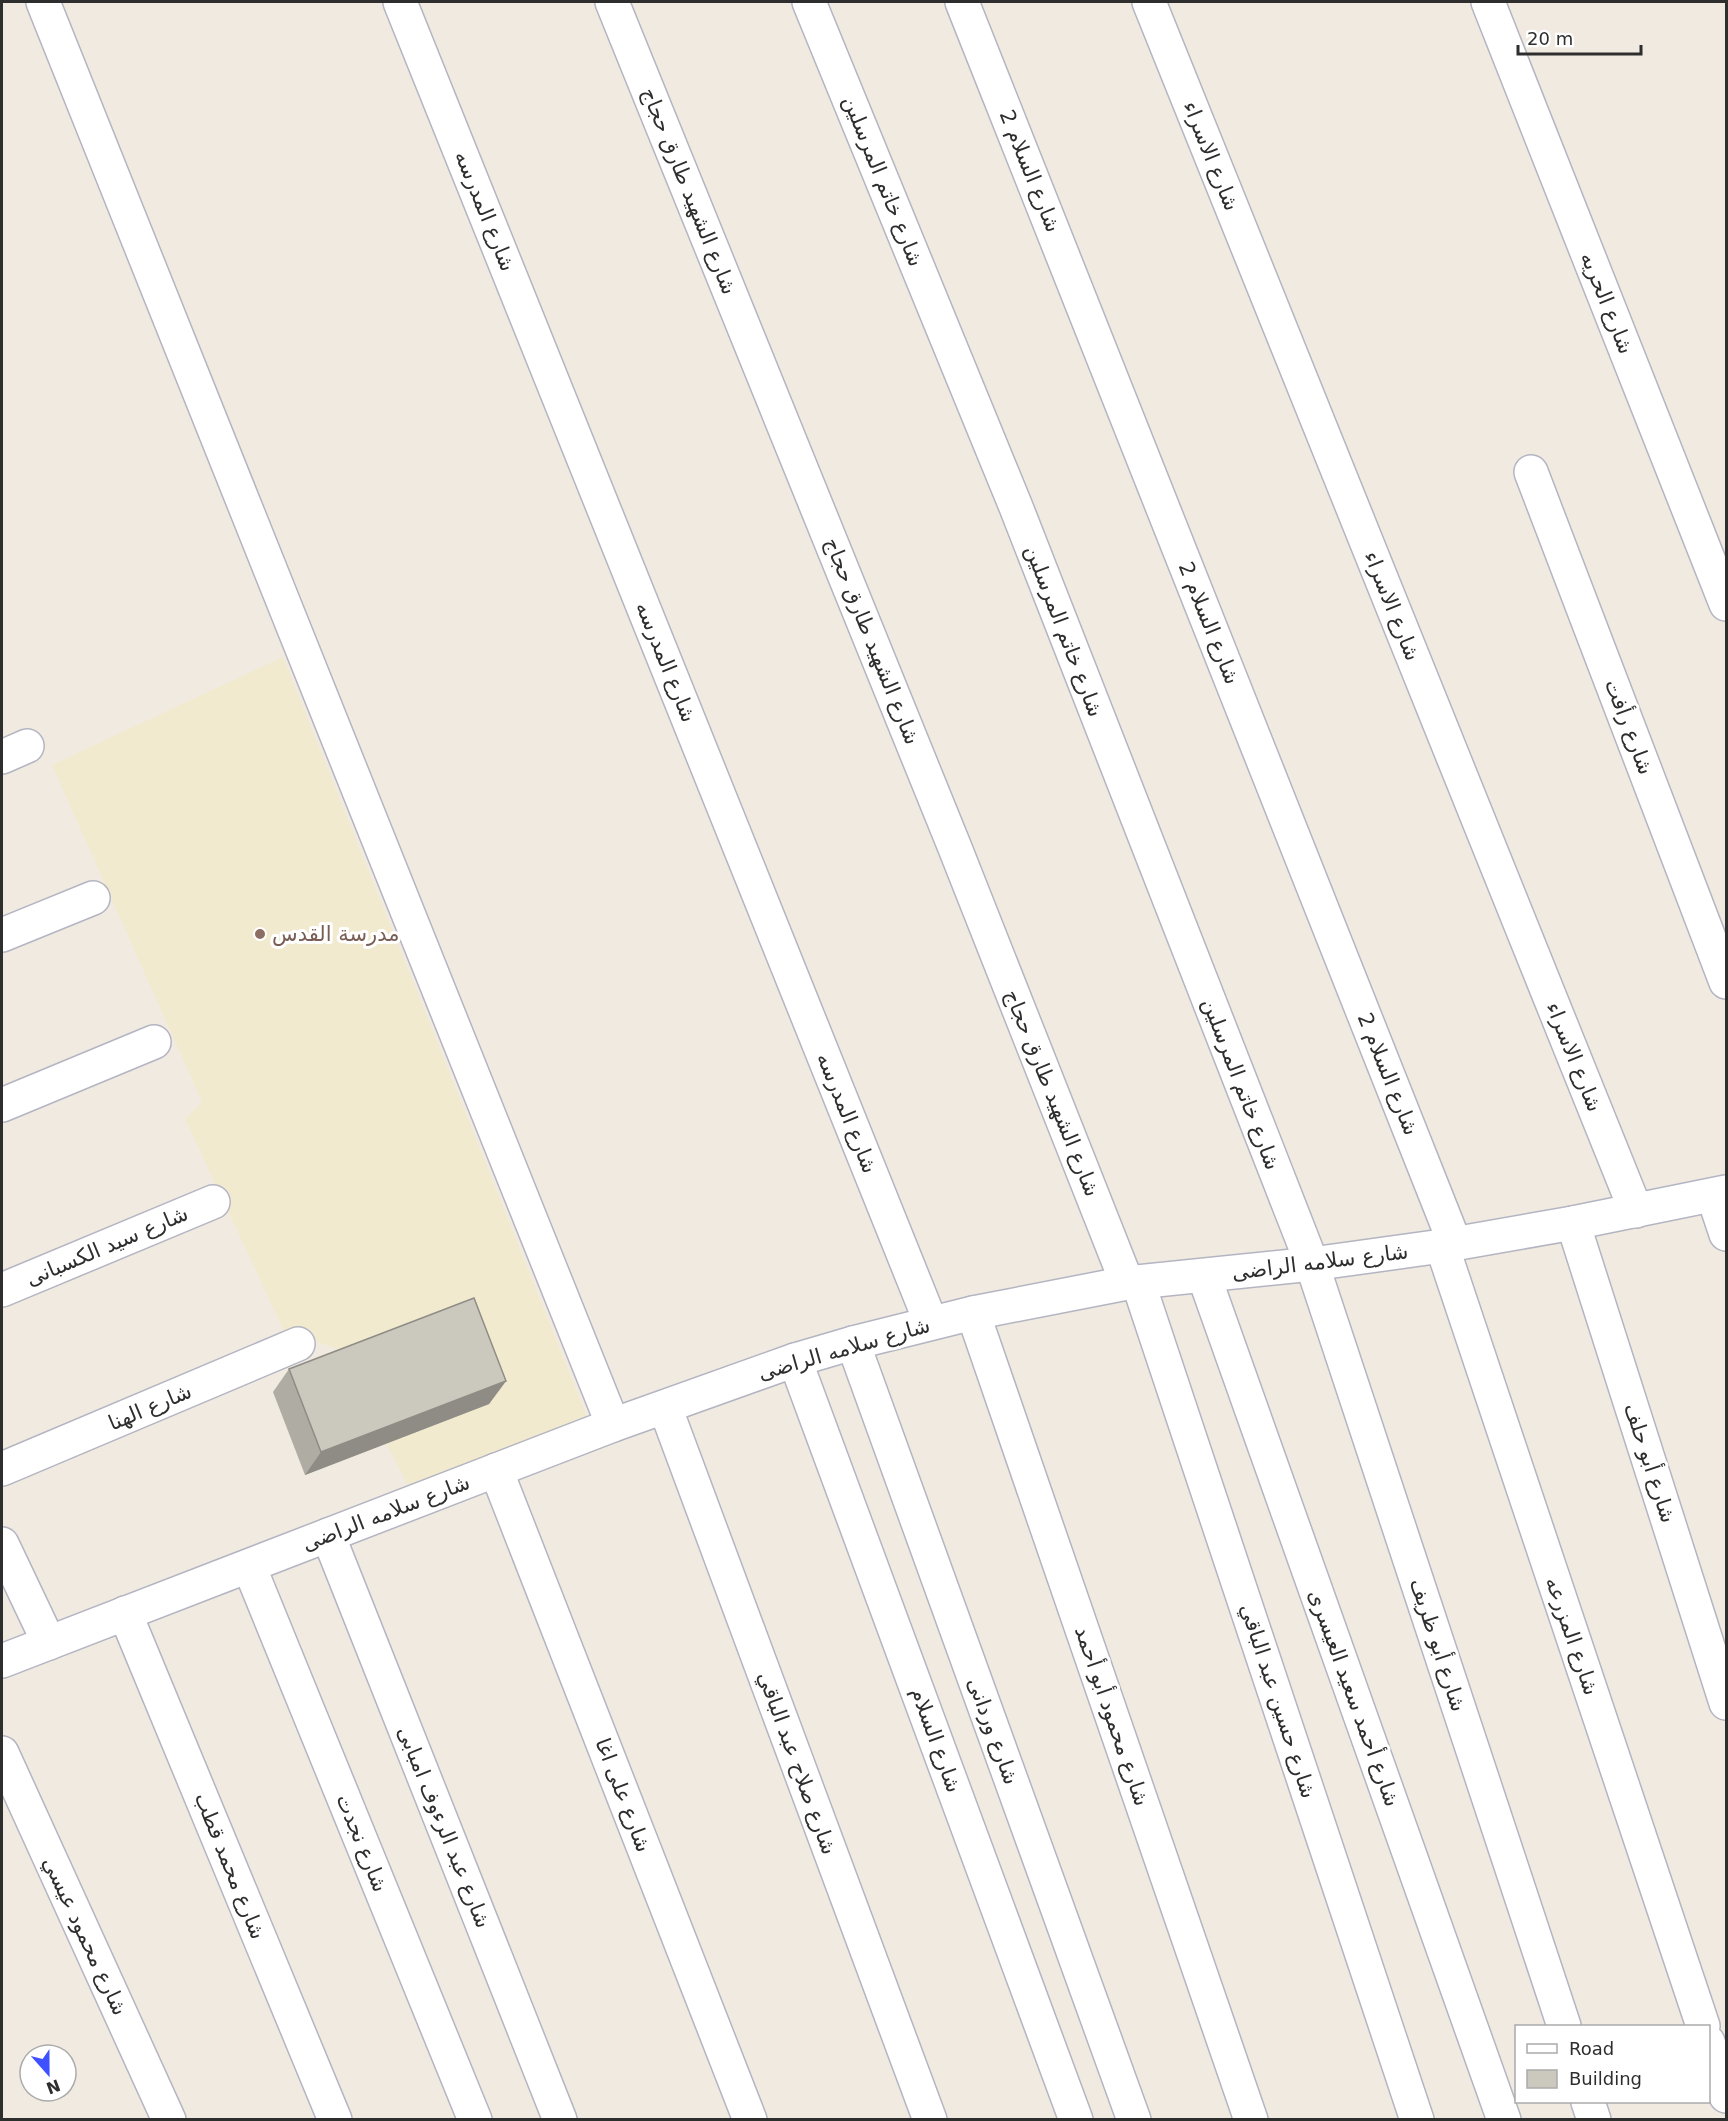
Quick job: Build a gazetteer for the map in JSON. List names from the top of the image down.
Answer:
{
  "streets": {
    "street": [
      "شارع الاسراء",
      "شارع السلام 2",
      "شارع خاتم المرسلين",
      "شارع الشهيد طارق حجاج",
      "شارع المدرسه",
      "شارع الحريه",
      "شارع رأفت",
      "شارع سيد الكسبانى",
      "شارع سلامه الراضى",
      "شارع الهنا",
      "شارع أبو حلف",
      "شارع المزرعه",
      "شارع أبو ظريف",
      "شارع أحمد سعيد العيسرى",
      "شارع حسين عبد الباقي",
      "شارع محمود أبو أحمد",
      "شارع وردانى",
      "شارع السلام",
      "شارع صلاح عبد الباقي",
      "شارع على اغا",
      "شارع عبد الرءوف امبابى",
      "شارع نجدت",
      "شارع محمد قطب",
      "شارع محمود عيسي"
    ]
  },
  "crossings": [
    ["شارع الاسراء", "شارع سلامه الراضى"],
    ["شارع السلام 2", "شارع سلامه الراضى"],
    ["شارع السلام 2", "شارع المزرعه"],
    ["شارع خاتم المرسلين", "شارع سلامه الراضى"],
    ["شارع خاتم المرسلين", "شارع أبو ظريف"],
    ["شارع الشهيد طارق حجاج", "شارع سلامه الراضى"],
    ["شارع الشهيد طارق حجاج", "شارع حسين عبد الباقي"],
    ["شارع المدرسه", "شارع سلامه الراضى"],
    ["شارع سلامه الراضى", "شارع أبو حلف"],
    ["شارع سلامه الراضى", "شارع المزرعه"],
    ["شارع سلامه الراضى", "شارع أبو ظريف"],
    ["شارع سلامه الراضى", "شارع أحمد سعيد العيسرى"],
    ["شارع سلامه الراضى", "شارع حسين عبد الباقي"],
    ["شارع سلامه الراضى", "شارع محمود أبو أحمد"],
    ["شارع سلامه الراضى", "شارع وردانى"],
    ["شارع سلامه الراضى", "شارع السلام"],
    ["شارع سلامه الراضى", "شارع صلاح عبد الباقي"],
    ["شارع سلامه الراضى", "شارع على اغا"],
    ["شارع سلامه الراضى", "شارع عبد الرءوف امبابى"],
    ["شارع سلامه الراضى", "شارع نجدت"],
    ["شارع سلامه الراضى", "شارع محمد قطب"]
  ],
  "places": ["مدرسة القدس"],
  "legend": ["Road", "Building"],
  "scale_bar": "20 m",
  "north": "bottom"
}
